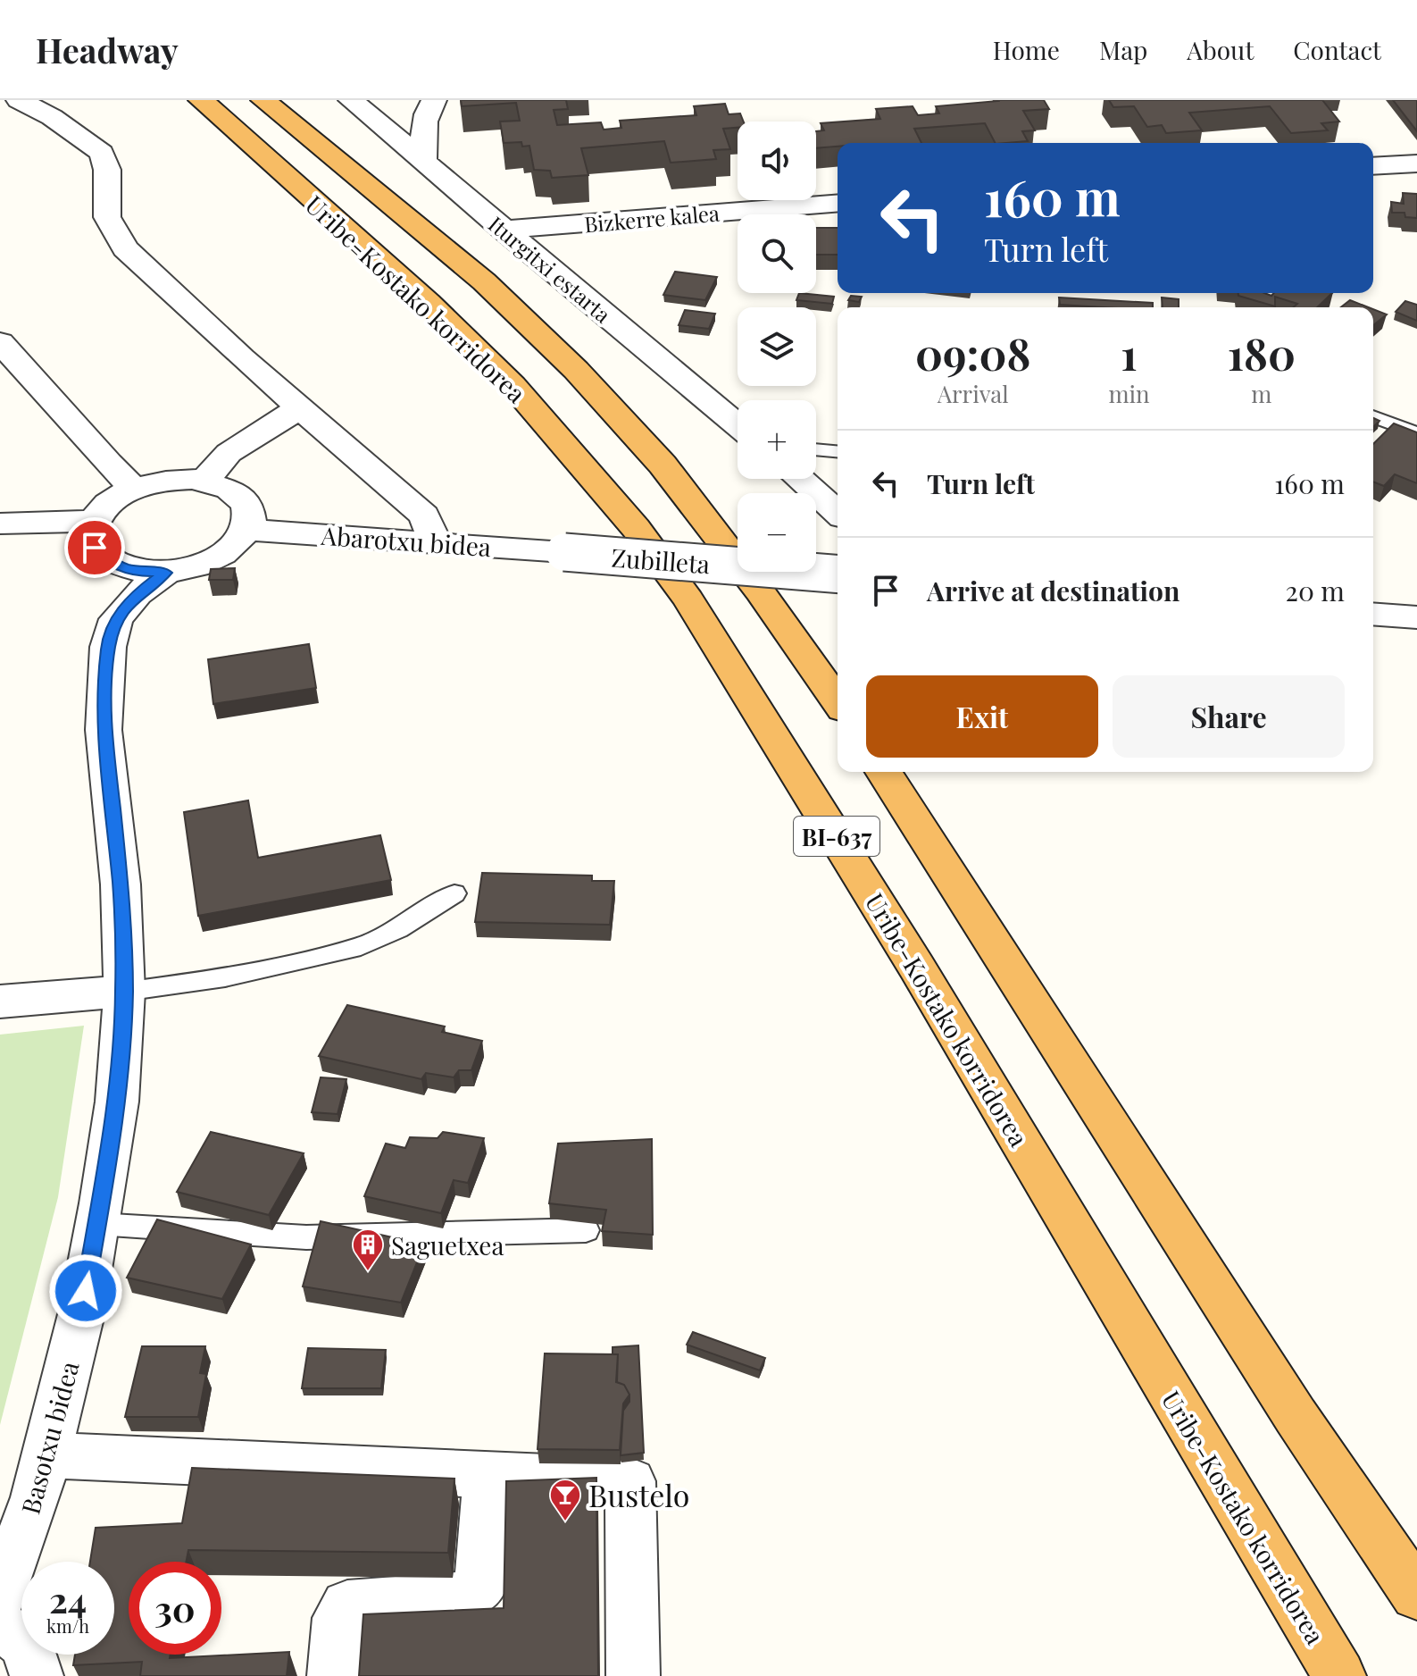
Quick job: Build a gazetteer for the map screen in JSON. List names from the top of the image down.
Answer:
{
  "streets": {
    "highway": ["Uribe-Kostako korridorea", "BI-637"],
    "street": [
      "Bizkerre kalea",
      "Iturgitxi estarta",
      "Abarotxu bidea",
      "Zubilleta",
      "Basotxu bidea"
    ]
  },
  "crossings": [
    ["Bizkerre kalea", "Iturgitxi estarta"],
    ["Abarotxu bidea", "Zubilleta"],
    ["Abarotxu bidea", "Basotxu bidea"]
  ],
  "places": {
    "building": ["Saguetxea"],
    "bar": ["Bustelo"]
  },
  "page": {
    "header": "Headway",
    "nav": [
      "Home",
      "Map",
      "About",
      "Contact"
    ],
    "map_buttons": ["+", "−"],
    "turn": ["160 m", "Turn left"],
    "eta": [
      "09:08",
      "Arrival",
      "1",
      "min",
      "180",
      "m"
    ],
    "list": [
      {
        "name": "Turn left",
        "value": "160 m"
      },
      {
        "name": "Arrive at destination",
        "value": "20 m"
      }
    ],
    "buttons": ["Exit", "Share"],
    "speed": "24 km/h",
    "limit": "30"
  }
}
